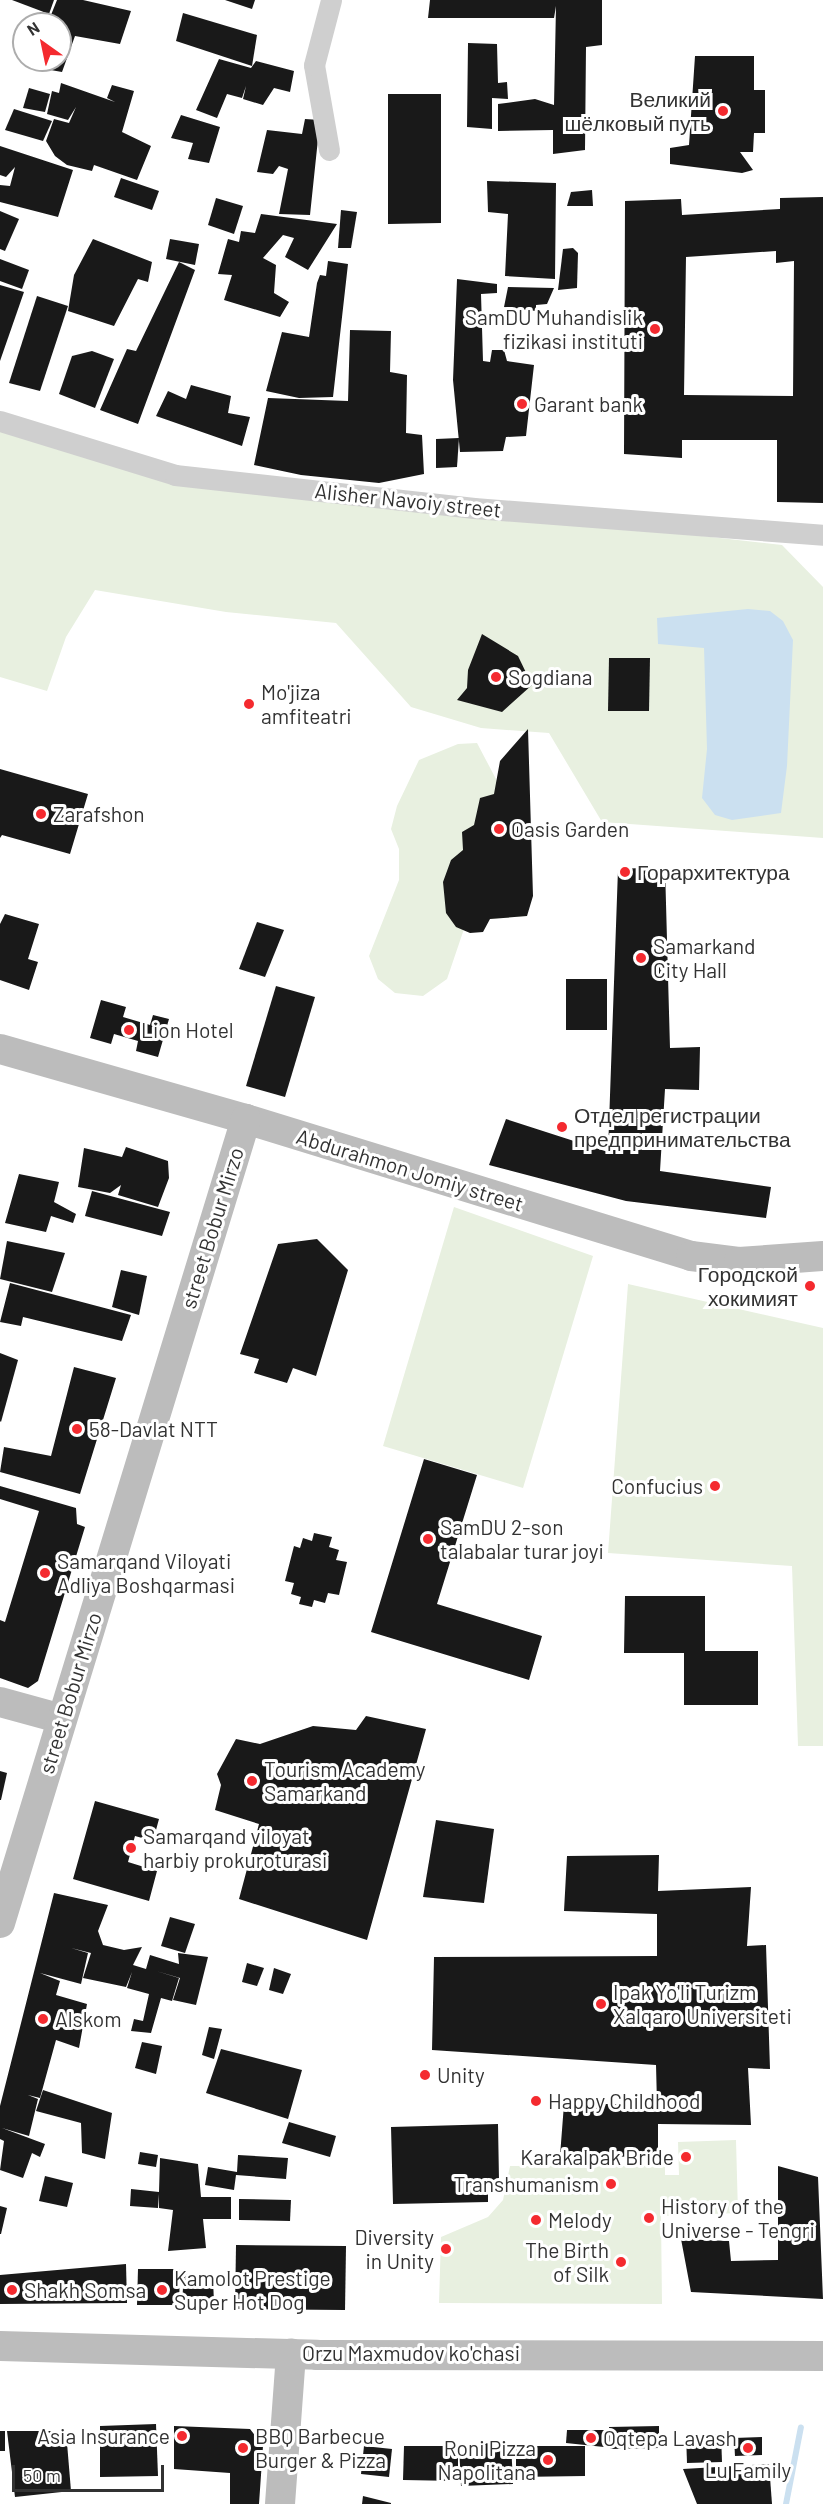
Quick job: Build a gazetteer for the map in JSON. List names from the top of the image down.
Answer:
{
  "streets": {
    "main road": ["Abdurahmon Jomiy street", "street Bobur Mirzo", "Orzu Maxmudov ko'chasi"],
    "street": ["Alisher Navoiy street"]
  },
  "crossings": [
    ["Abdurahmon Jomiy street", "street Bobur Mirzo"]
  ],
  "places": [
    "Великий шёлковый путь",
    "SamDU Muhandislik fizikasi instituti",
    "Garant bank",
    "Sogdiana",
    "Mo'jiza amfiteatri",
    "Zarafshon",
    "Oasis Garden",
    "Горархитектура",
    "Samarkand City Hall",
    "Lion Hotel",
    "Отдел регистрации предпринимательства",
    "Городской хокимият",
    "58-Davlat NTT",
    "Confucius",
    "SamDU 2-son talabalar turar joyi",
    "Samarqand Viloyati Adliya Boshqarmasi",
    "Tourism Academy Samarkand",
    "Samarqand viloyat harbiy prokuroturasi",
    "Ipak Yo'li Turizm Xalqaro Universiteti",
    "Alskom",
    "Unity",
    "Happy Childhood",
    "Karakalpak Bride",
    "Transhumanism",
    "History of the Universe - Tengri",
    "Melody",
    "Diversity in Unity",
    "The Birth of Silk",
    "Shakh Somsa",
    "Kamolot Prestige Super Hot Dog",
    "Asia Insurance",
    "Oqtepa Lavash",
    "BBQ Barbecue Burger & Pizza",
    "Lu Family",
    "Roni Pizza Napolitana"
  ],
  "scale_bar": "50 m",
  "north": "top left"
}
